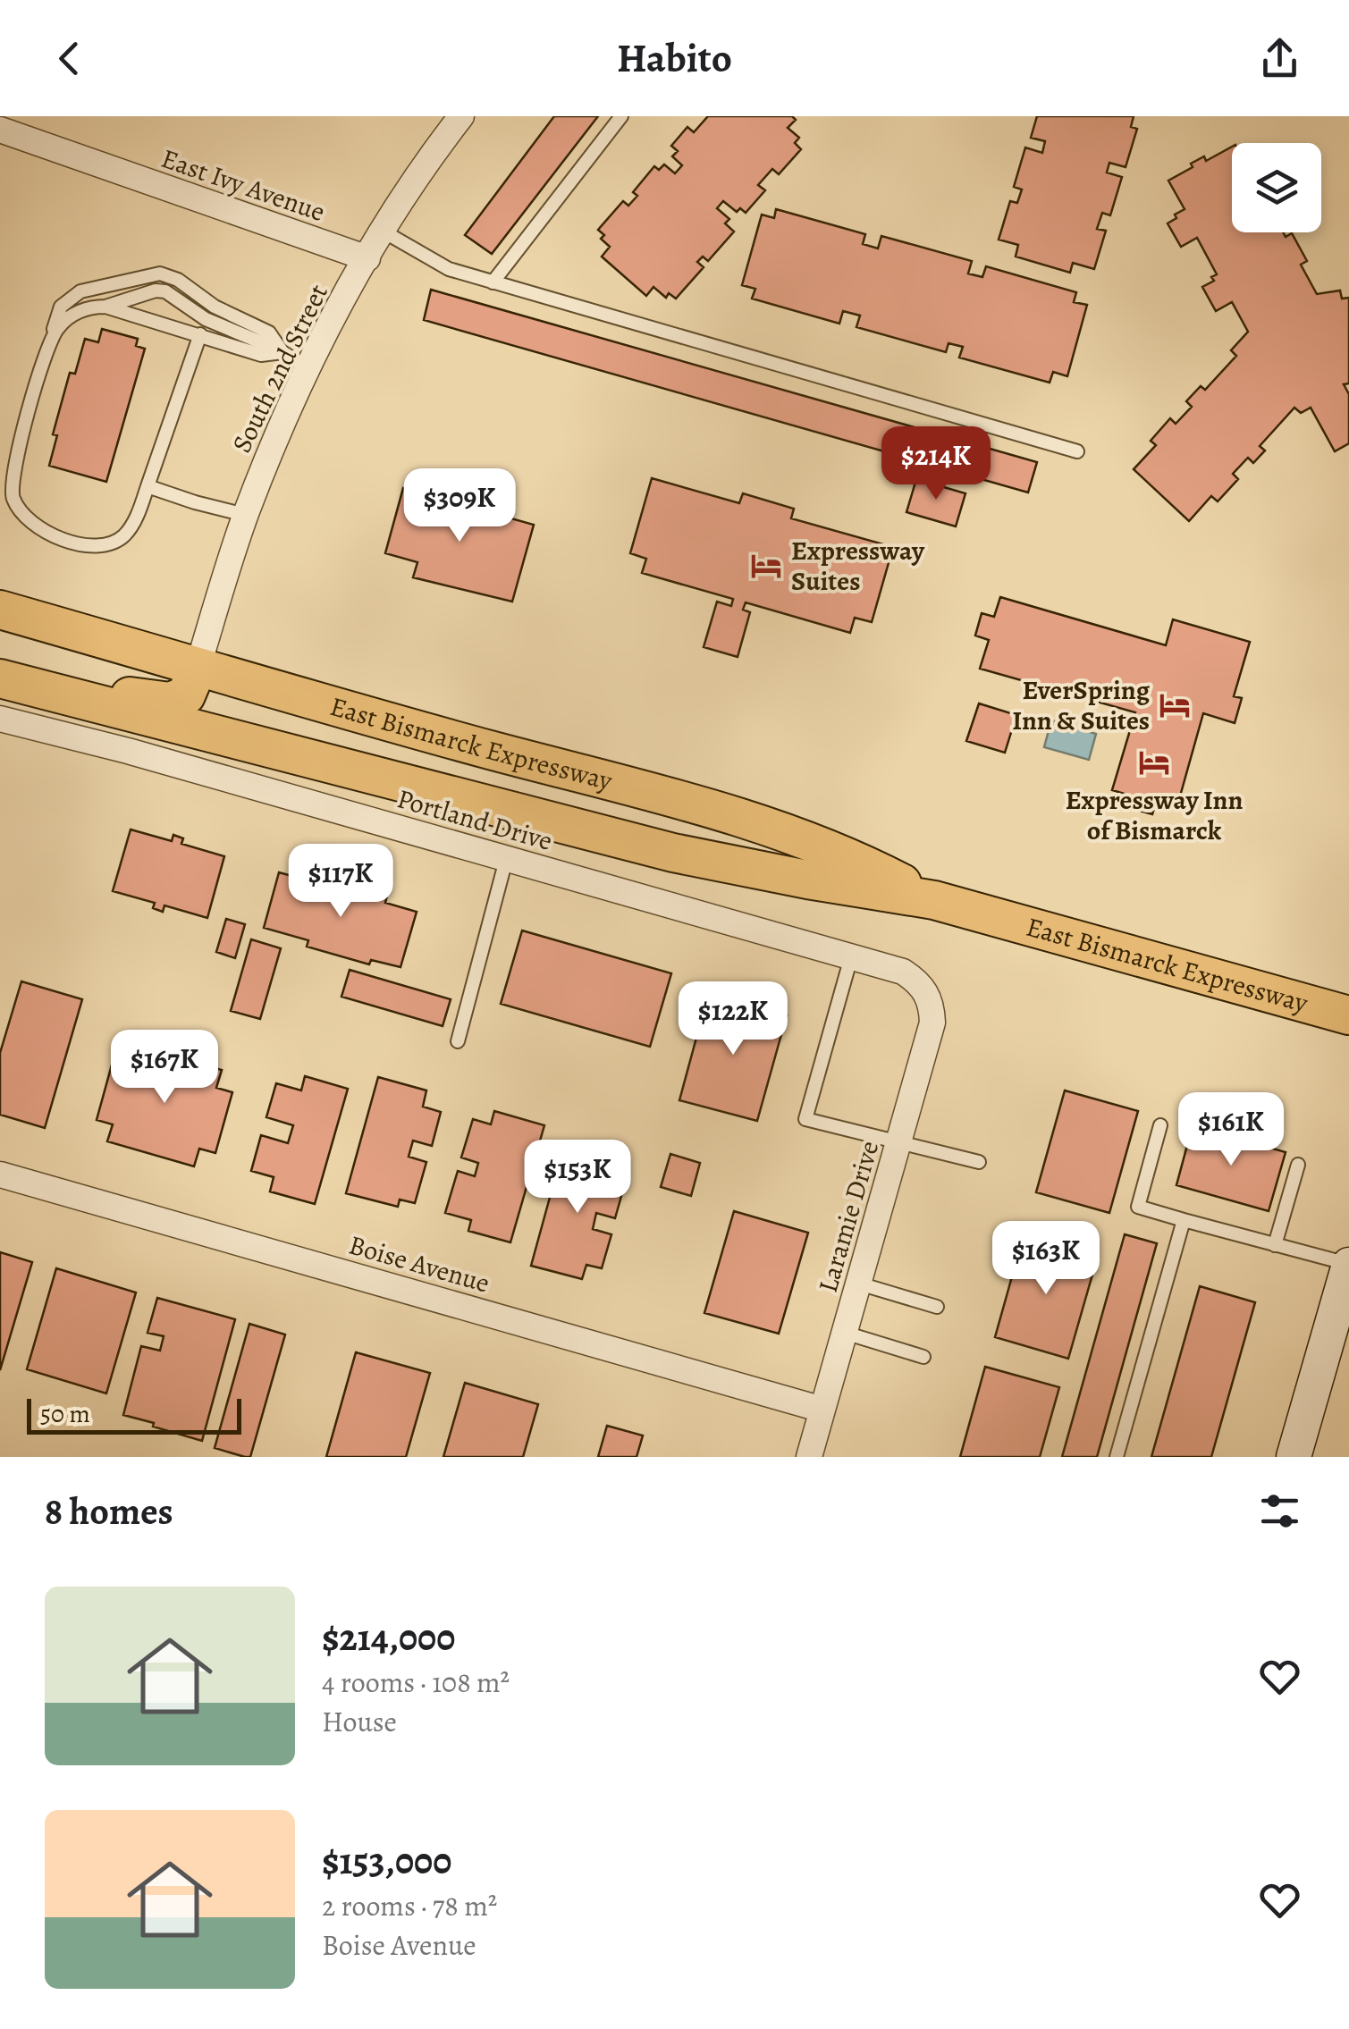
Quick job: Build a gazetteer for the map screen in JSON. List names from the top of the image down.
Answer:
{
  "streets": {
    "main road": ["East Bismarck Expressway"],
    "street": [
      "East Ivy Avenue",
      "South 2nd Street",
      "Portland Drive",
      "Laramie Drive",
      "Boise Avenue"
    ]
  },
  "crossings": [
    ["East Ivy Avenue", "South 2nd Street"],
    ["South 2nd Street", "East Bismarck Expressway"],
    ["Portland Drive", "Laramie Drive"],
    ["Laramie Drive", "Boise Avenue"]
  ],
  "places": {
    "hotel": ["Expressway Suites", "EverSpring Inn & Suites", "Expressway Inn of Bismarck"]
  },
  "scale_bar": "50 m",
  "page": {
    "header": "Habito",
    "price": [
      "$214K",
      "$309K",
      "$117K",
      "$122K",
      "$167K",
      "$161K",
      "$153K",
      "$163K"
    ],
    "scale": "50 m",
    "heading": "8 homes",
    "list": [
      {
        "name": "$214,000",
        "note": "4 rooms · 108 m² · House"
      },
      {
        "name": "$153,000",
        "note": "2 rooms · 78 m² · Boise Avenue"
      }
    ]
  }
}
